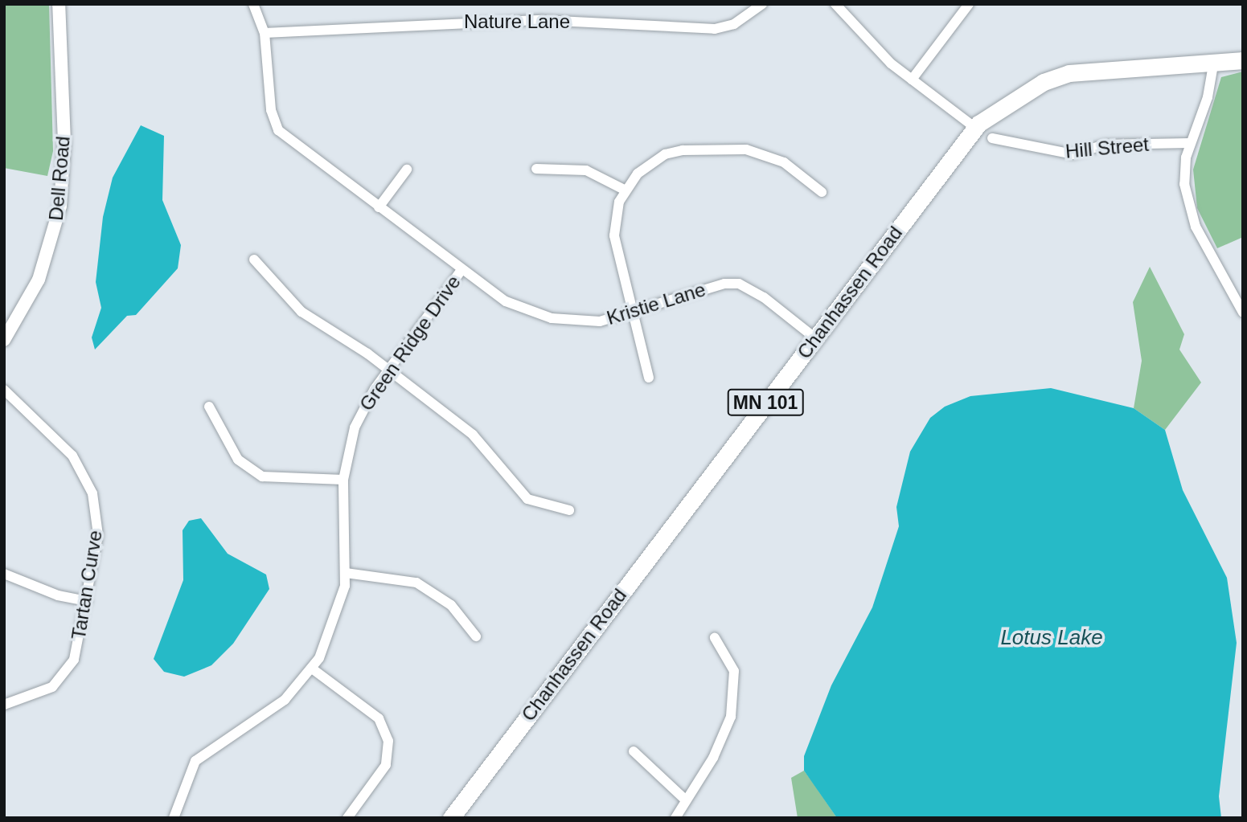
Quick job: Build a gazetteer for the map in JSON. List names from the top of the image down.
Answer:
{
  "streets": {
    "main road": ["Chanhassen Road", "MN 101"],
    "street": [
      "Nature Lane",
      "Hill Street",
      "Dell Road",
      "Kristie Lane",
      "Green Ridge Drive",
      "Tartan Curve"
    ]
  },
  "crossings": [
    ["Nature Lane", "Kristie Lane"],
    ["Chanhassen Road", "Kristie Lane"],
    ["Kristie Lane", "Green Ridge Drive"]
  ],
  "water": ["Lotus Lake"]
}
